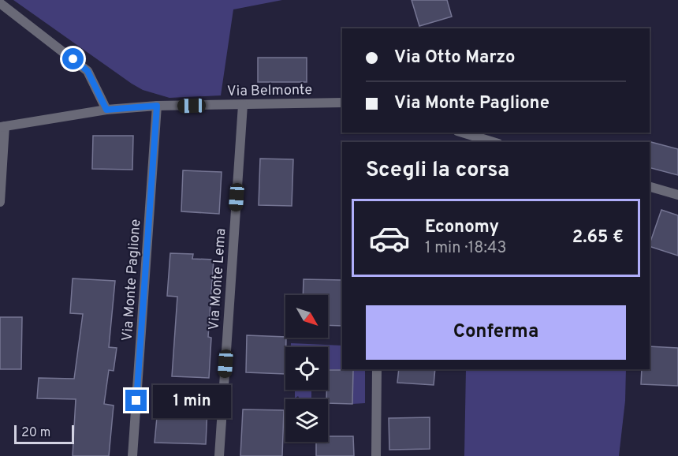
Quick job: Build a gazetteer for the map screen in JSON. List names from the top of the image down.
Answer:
{
  "streets": {
    "street": ["Via Belmonte", "Via Monte Lema", "Via Monte Paglione"]
  },
  "crossings": [
    ["Via Belmonte", "Via Monte Lema"],
    ["Via Belmonte", "Via Monte Paglione"]
  ],
  "scale_bar": "20 m",
  "north": "bottom right",
  "page": {
    "banner": ["Via Otto Marzo", "Via Monte Paglione"],
    "heading": "Scegli la corsa",
    "list": [
      {
        "name": "Economy",
        "note": "1 min · 18:43",
        "value": "2.65 €"
      }
    ],
    "buttons": "Conferma",
    "bubble": "1 min",
    "scale": "20 m"
  }
}
